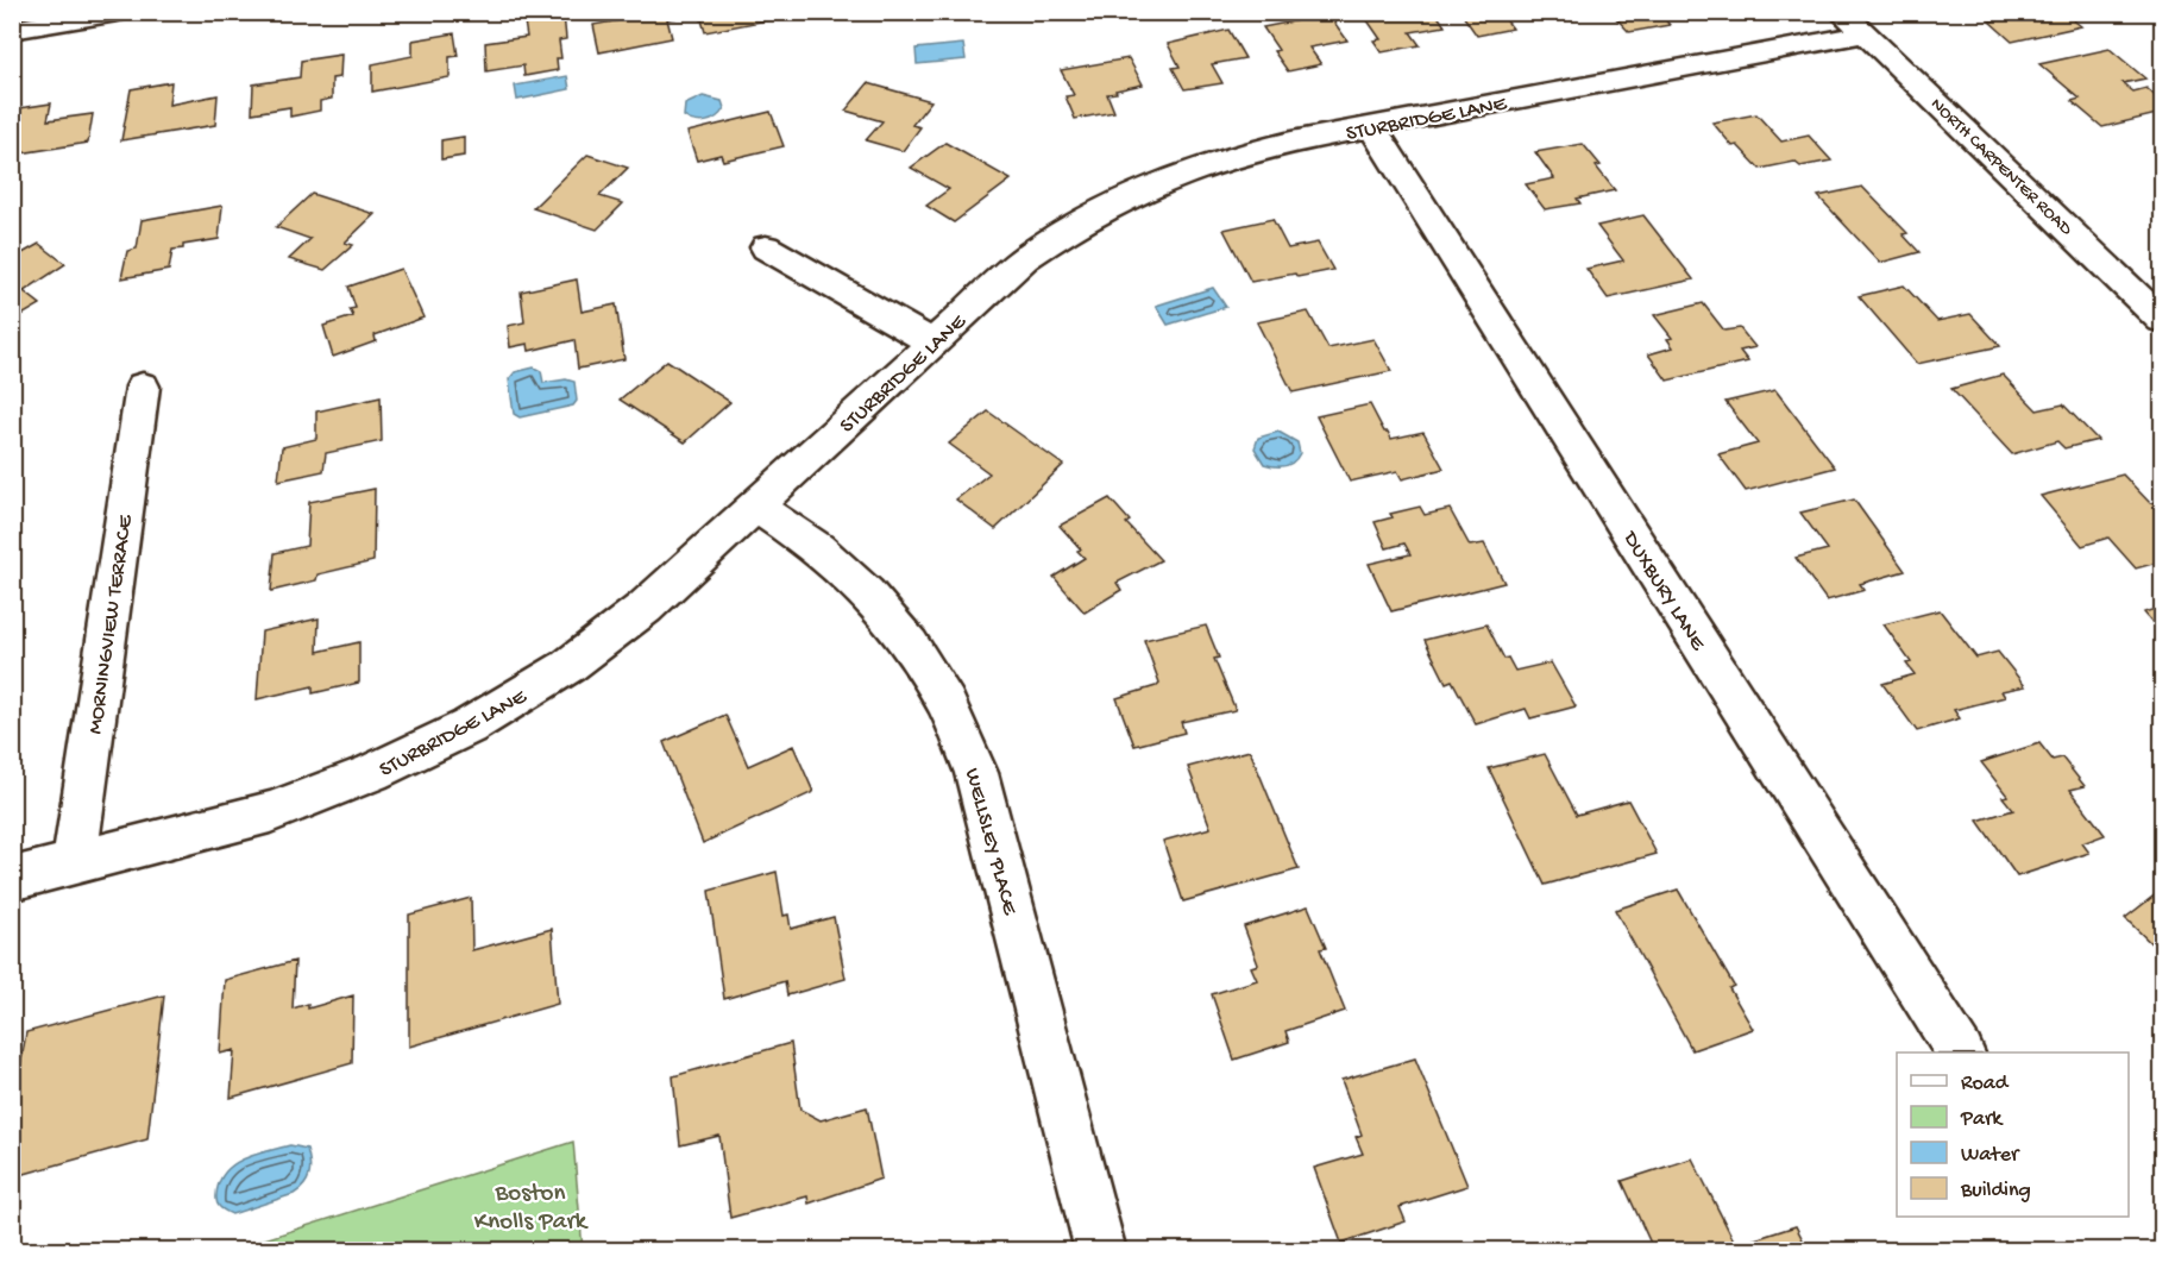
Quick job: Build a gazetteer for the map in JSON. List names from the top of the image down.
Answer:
{
  "streets": {
    "street": [
      "STURBRIDGE LANE",
      "NORTH CARPENTER ROAD",
      "DUXBURY LANE",
      "MORNINGVIEW TERRACE",
      "WELLSLEY PLACE"
    ]
  },
  "crossings": [
    ["STURBRIDGE LANE", "NORTH CARPENTER ROAD"],
    ["STURBRIDGE LANE", "DUXBURY LANE"],
    ["STURBRIDGE LANE", "MORNINGVIEW TERRACE"],
    ["STURBRIDGE LANE", "WELLSLEY PLACE"]
  ],
  "parks": ["Boston Knolls Park"],
  "legend": [
    "Road",
    "Park",
    "Water",
    "Building"
  ]
}
